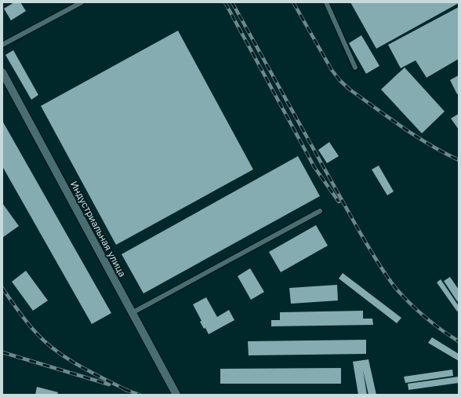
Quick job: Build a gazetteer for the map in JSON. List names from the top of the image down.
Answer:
{
  "streets": {
    "street": ["Индустриальная улица"]
  }
}
